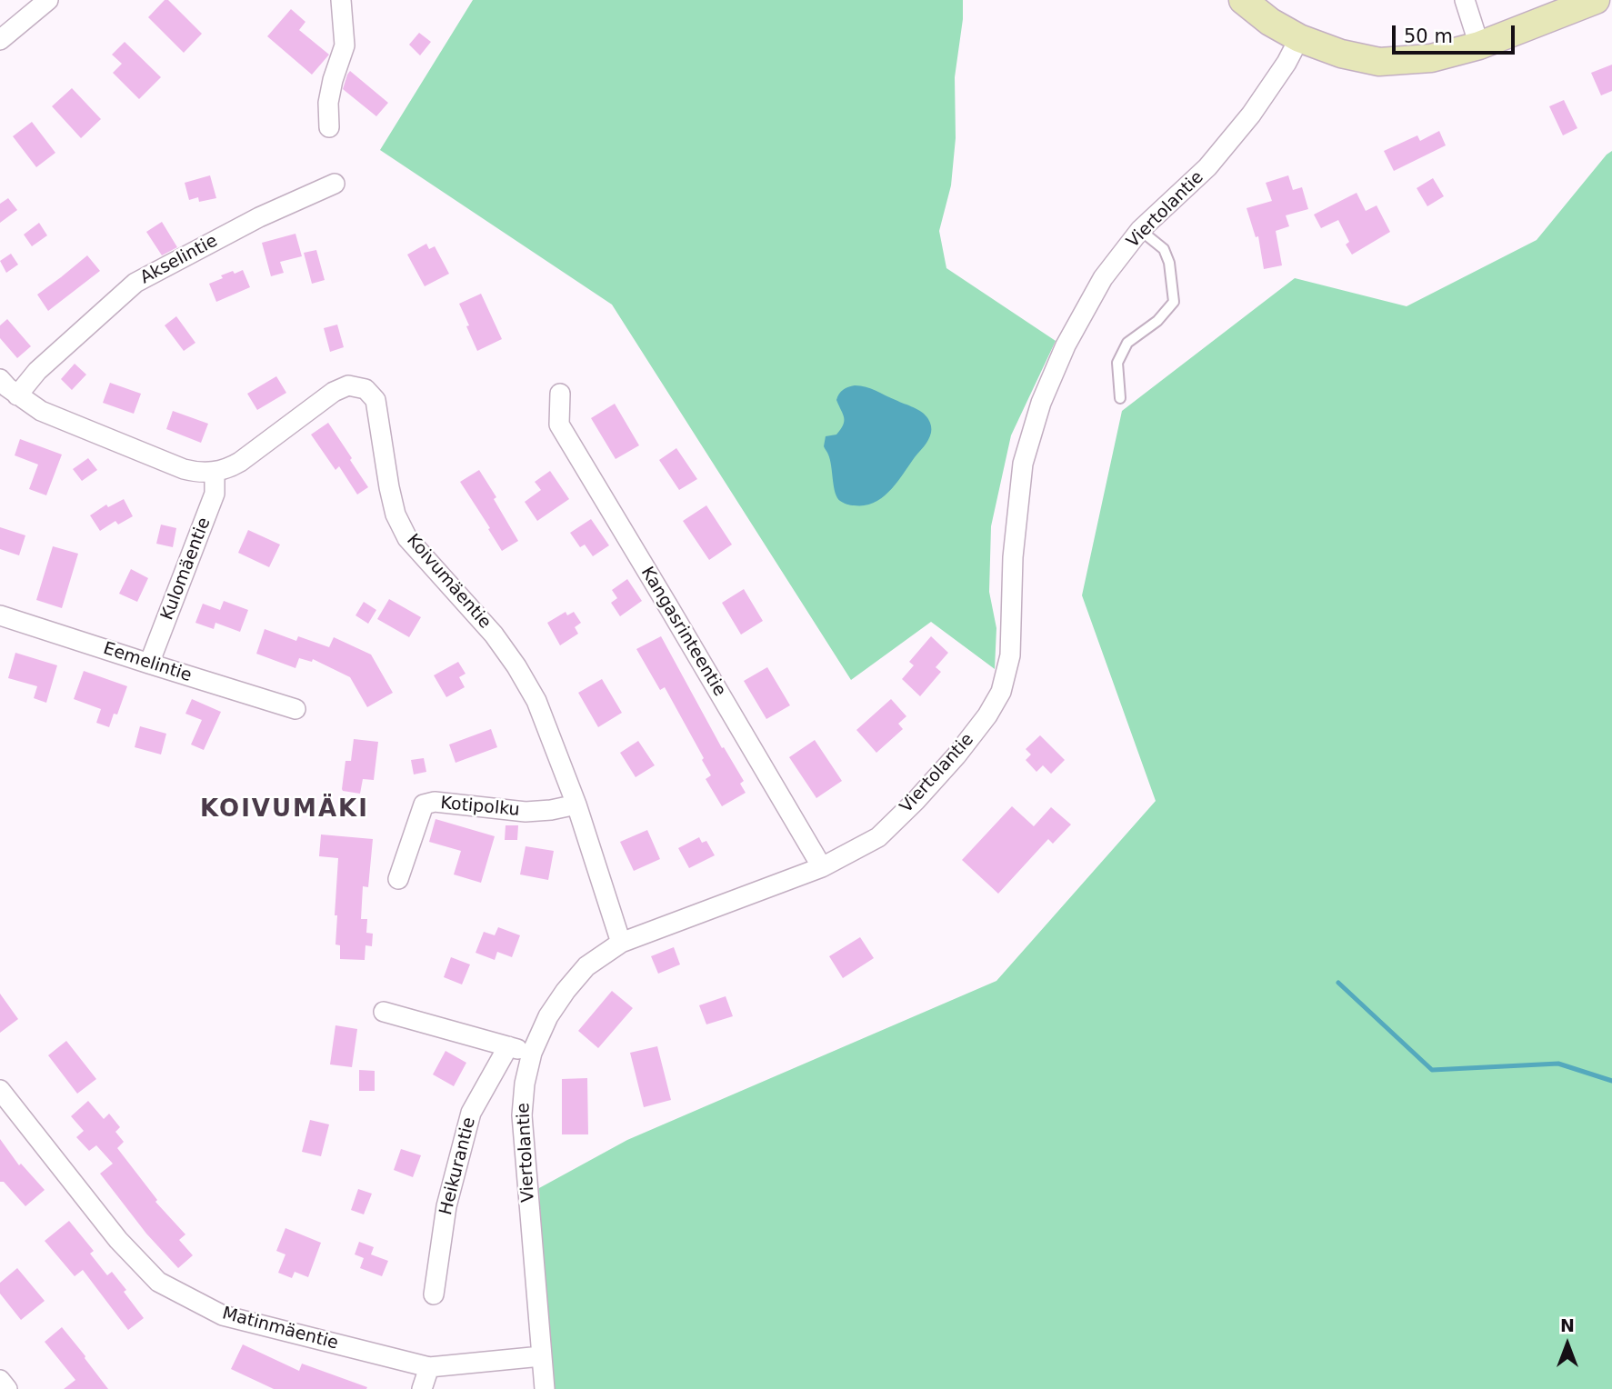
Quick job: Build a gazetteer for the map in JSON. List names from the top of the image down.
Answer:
{
  "streets": {
    "street": [
      "Viertolantie",
      "Akselintie",
      "Kulomäentie",
      "Koivumäentie",
      "Kangasrinteentie",
      "Eemelintie",
      "Kotipolku",
      "Heikurantie",
      "Matinmäentie"
    ]
  },
  "crossings": [
    ["Viertolantie", "Koivumäentie"],
    ["Viertolantie", "Kangasrinteentie"],
    ["Viertolantie", "Matinmäentie"],
    ["Kulomäentie", "Koivumäentie"],
    ["Kulomäentie", "Eemelintie"],
    ["Koivumäentie", "Kotipolku"]
  ],
  "districts": ["KOIVUMÄKI"],
  "scale_bar": "50 m",
  "north": "top"
}
